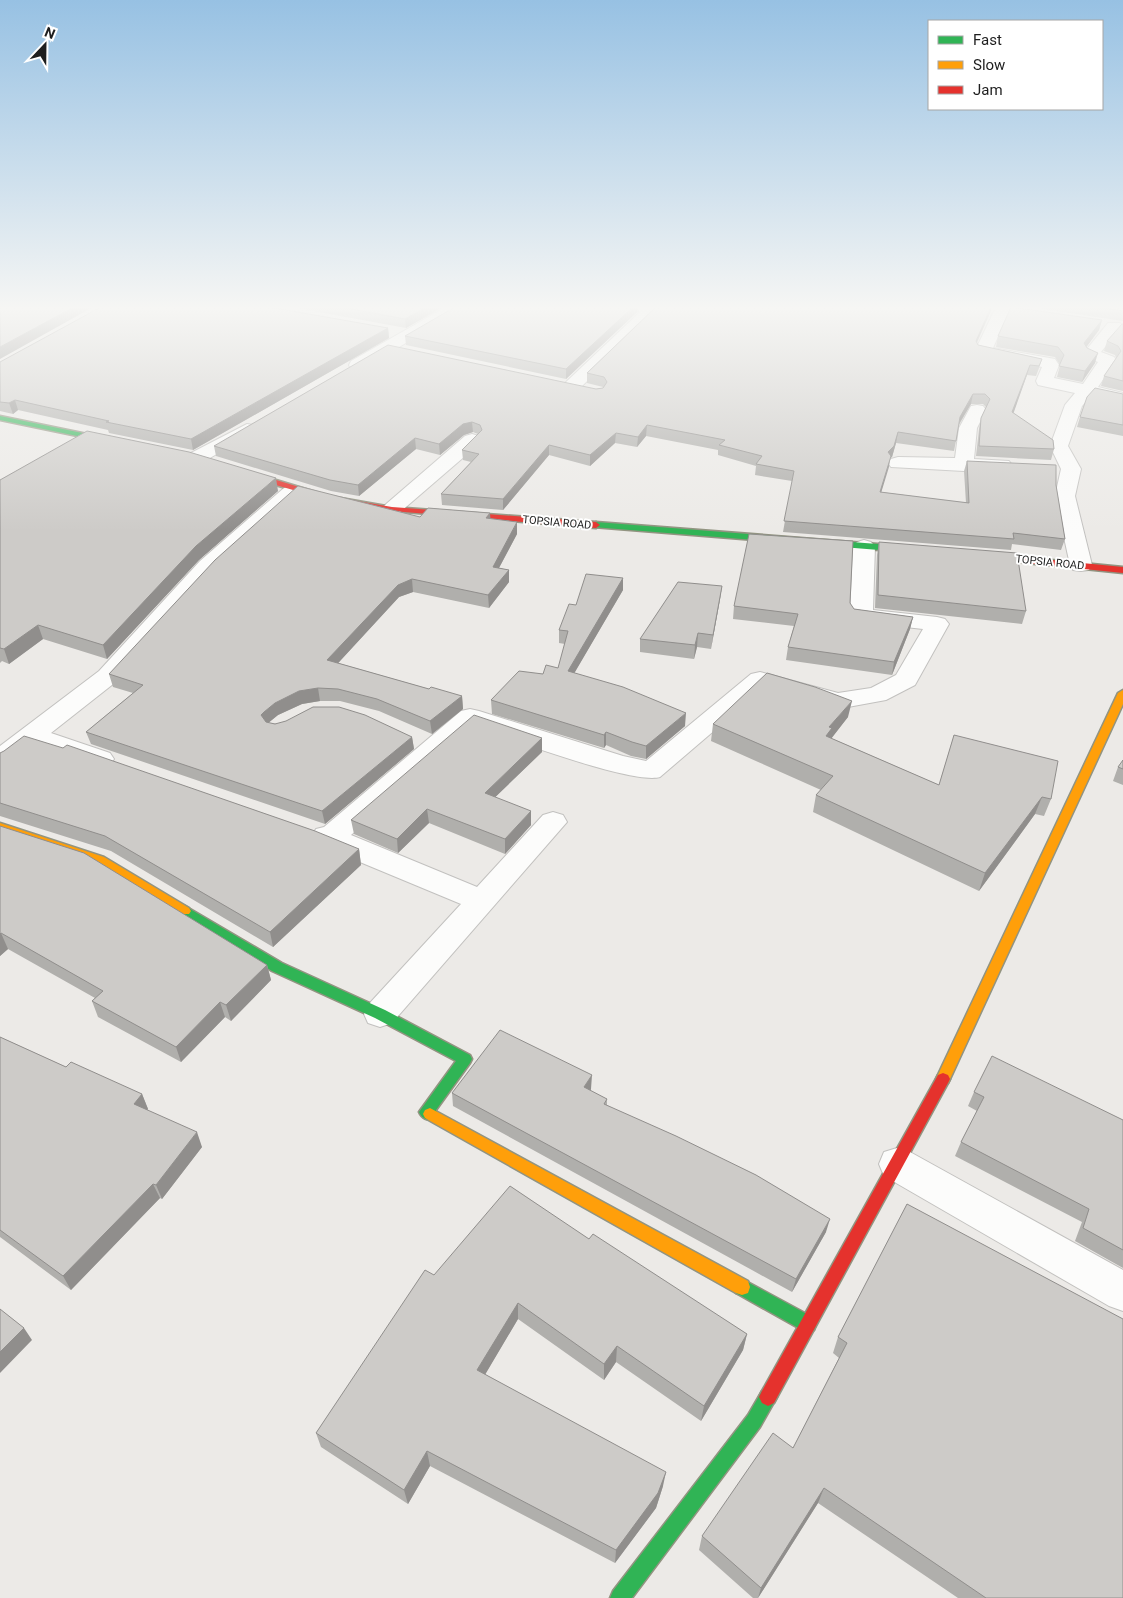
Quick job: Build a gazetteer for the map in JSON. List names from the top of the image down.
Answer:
{
  "streets": {
    "street": ["TOPSIA ROAD"]
  },
  "legend": ["Fast", "Slow", "Jam"],
  "north": "top"
}
